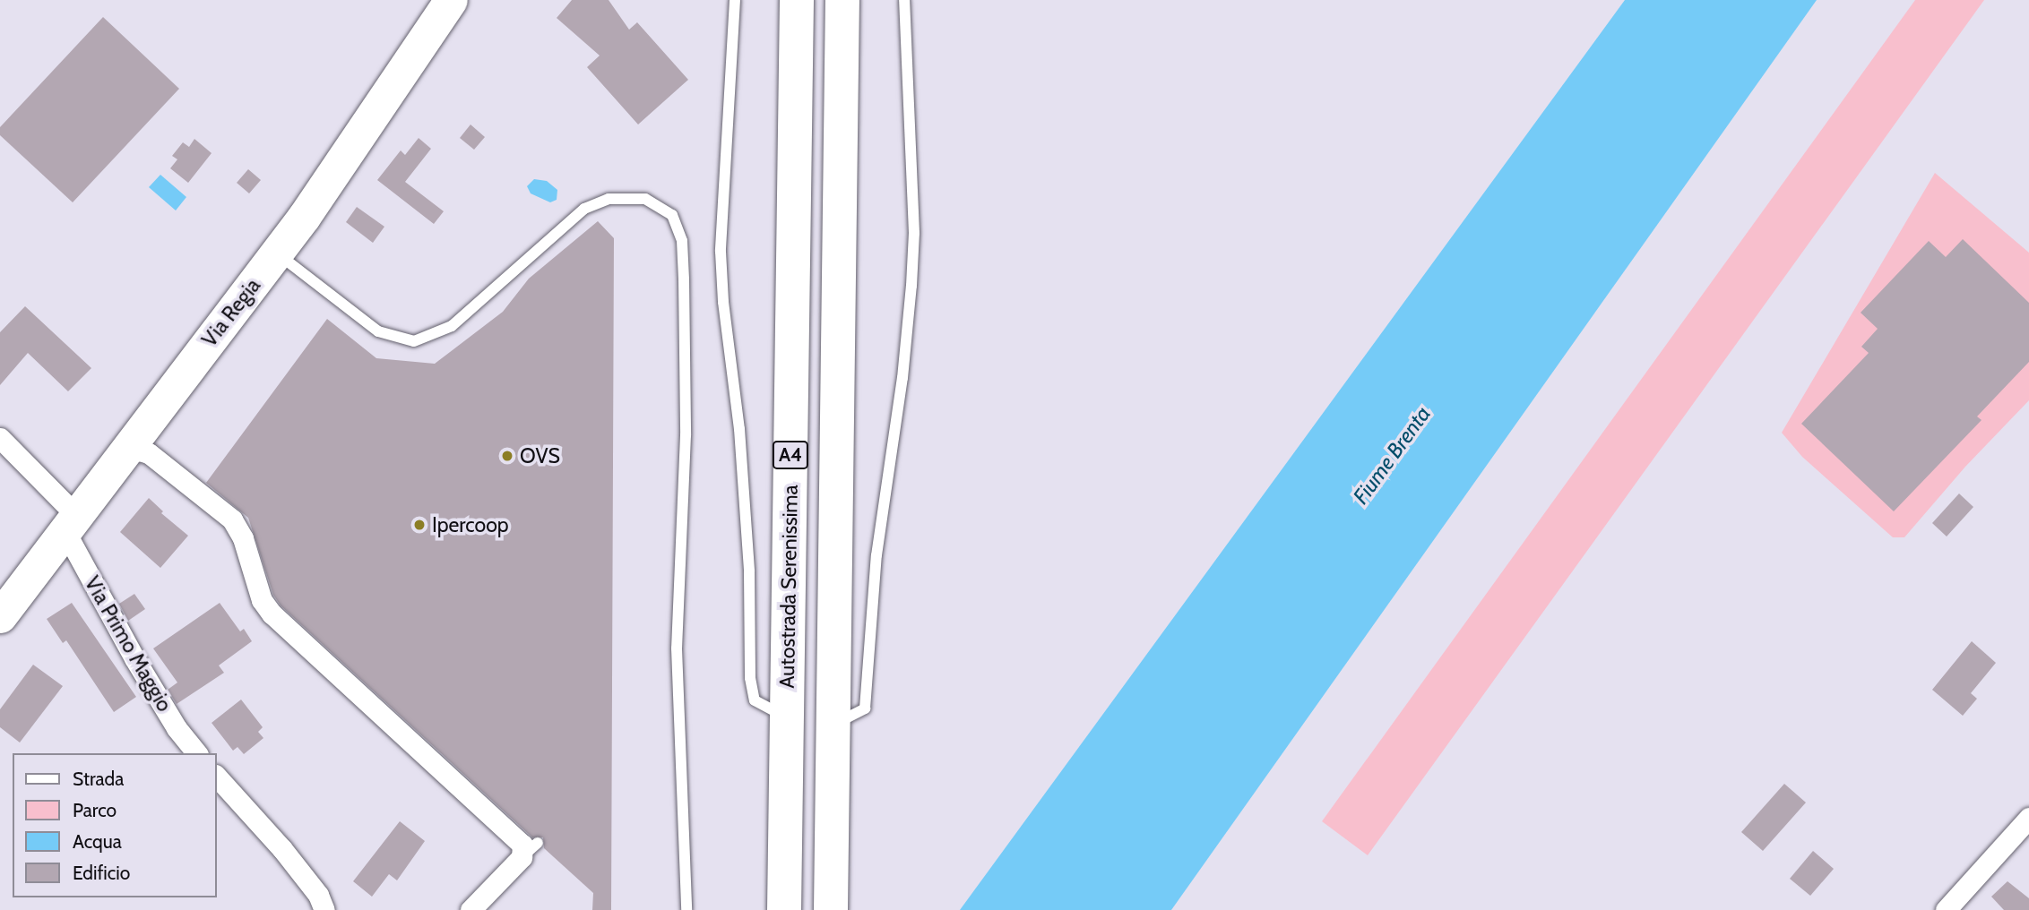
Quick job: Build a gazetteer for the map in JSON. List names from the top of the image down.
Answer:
{
  "streets": {
    "highway": ["A4", "Autostrada Serenissima"],
    "main road": ["Via Regia"],
    "street": ["Via Primo Maggio"]
  },
  "crossings": [
    ["Via Regia", "Via Primo Maggio"]
  ],
  "water": ["Fiume Brenta"],
  "places": ["OVS", "Ipercoop"],
  "legend": [
    "Strada",
    "Parco",
    "Acqua",
    "Edificio"
  ]
}
